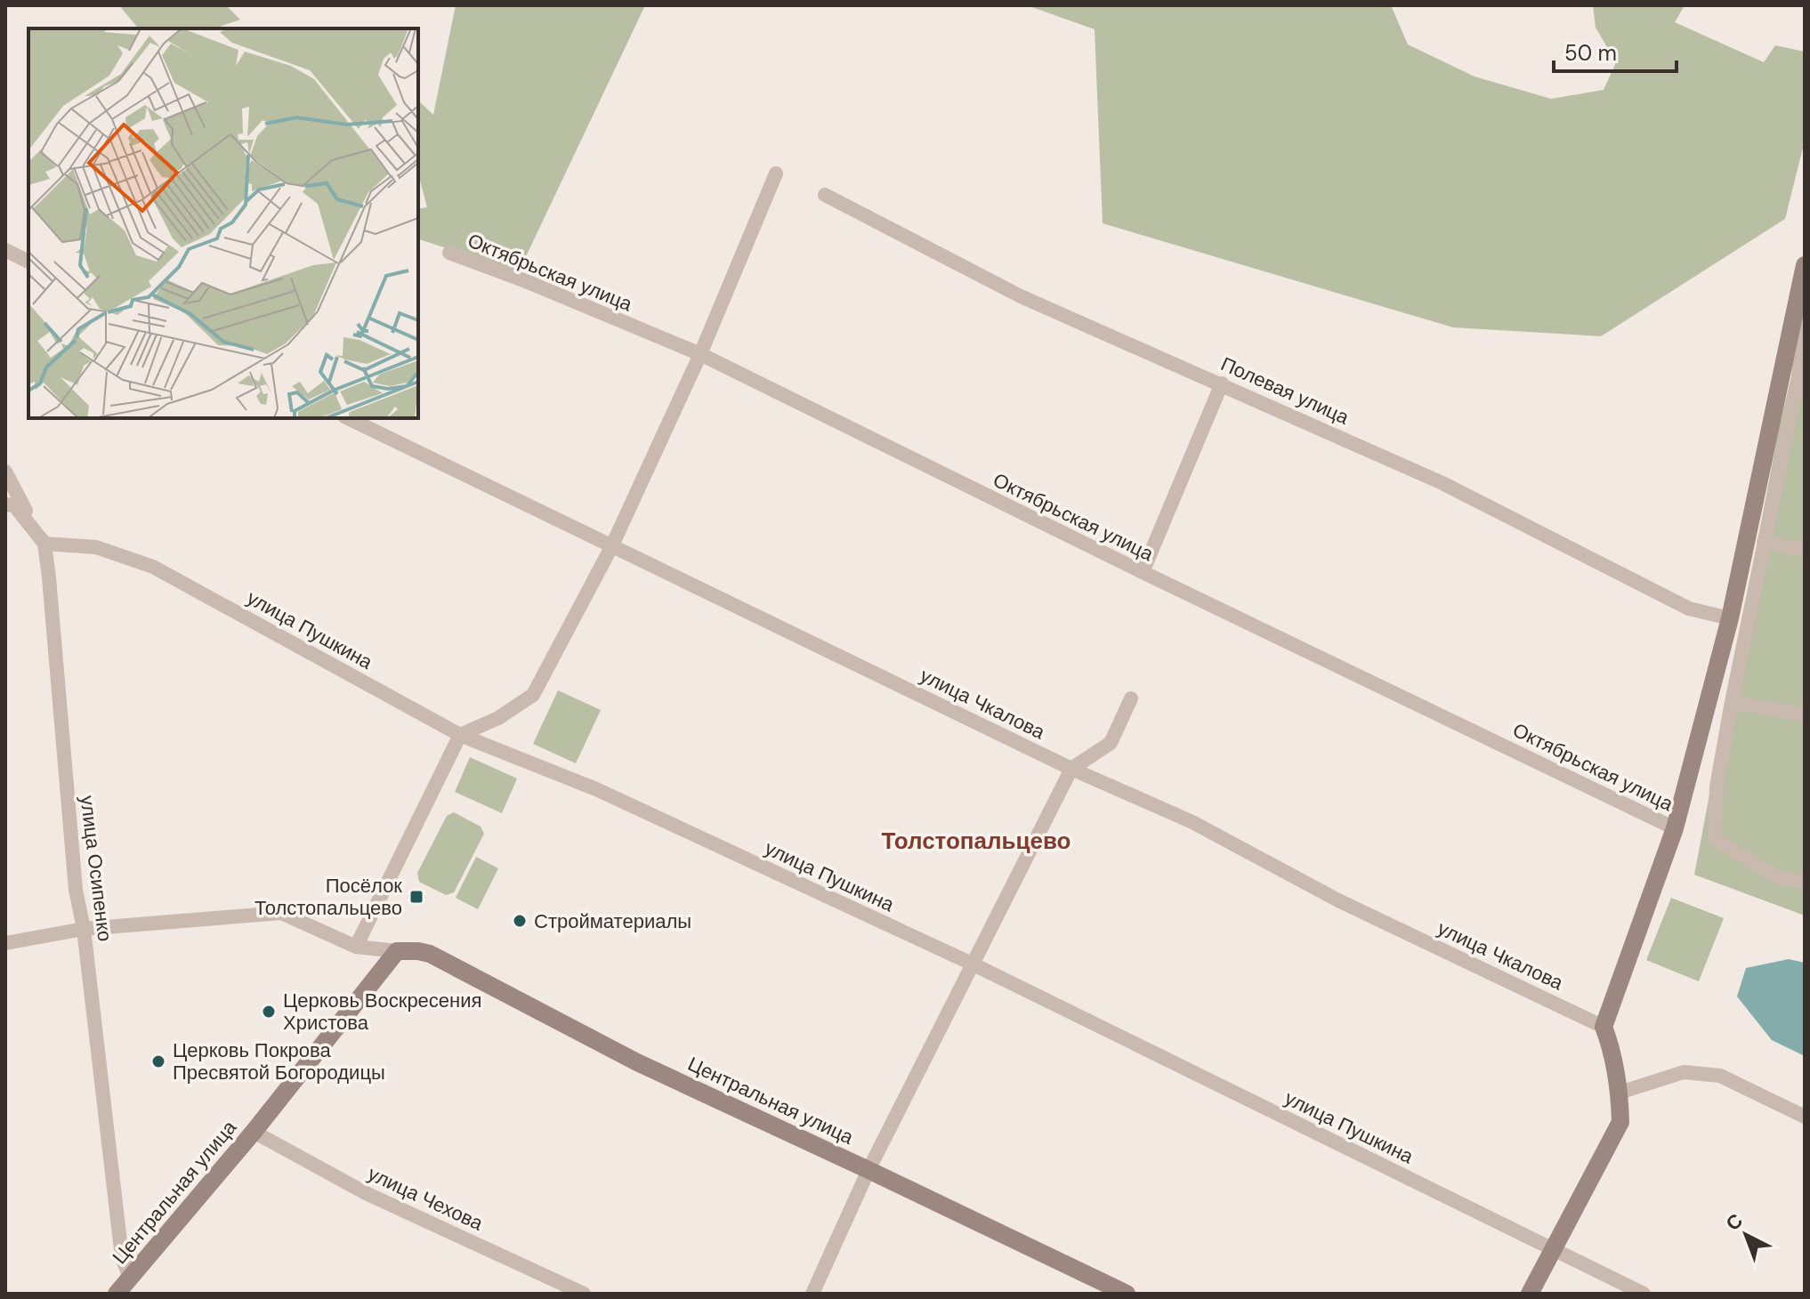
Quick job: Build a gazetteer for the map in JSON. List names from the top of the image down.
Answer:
{
  "streets": {
    "street": [
      "Октябрьская улица",
      "Полевая улица",
      "улица Пушкина",
      "улица Чкалова",
      "улица Осипенко",
      "Центральная улица",
      "улица Чехова"
    ]
  },
  "crossings": [
    ["улица Пушкина", "улица Осипенко"],
    ["улица Осипенко", "Центральная улица"],
    ["Центральная улица", "улица Чехова"]
  ],
  "districts": ["Толстопальцево"],
  "places": {
    "transit": ["Посёлок Толстопальцево"],
    "other": ["Стройматериалы", "Церковь Воскресения Христова", "Церковь Покрова Пресвятой Богородицы"]
  },
  "scale_bar": "50 m",
  "north": "top left"
}
